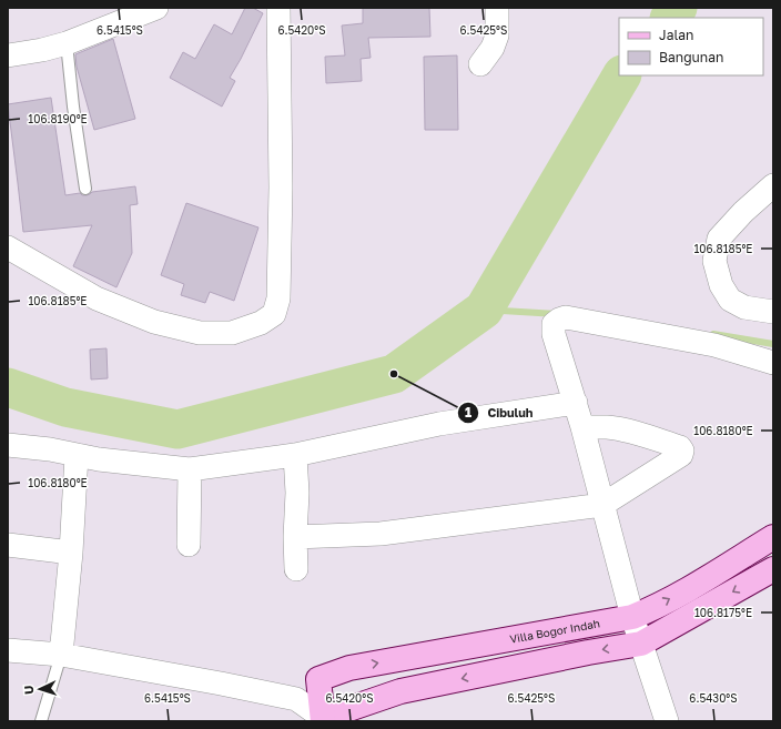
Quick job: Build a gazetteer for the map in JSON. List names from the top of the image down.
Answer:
{
  "streets": {
    "street": ["Villa Bogor Indah"]
  },
  "places": ["Cibuluh"],
  "legend": ["Jalan", "Bangunan"],
  "north": "left",
  "coordinates": [
    "6.5415°S",
    "6.5420°S",
    "6.5425°S",
    "106.8190°E",
    "106.8185°E",
    "106.8180°E",
    "106.8175°E",
    "6.5430°S"
  ]
}
